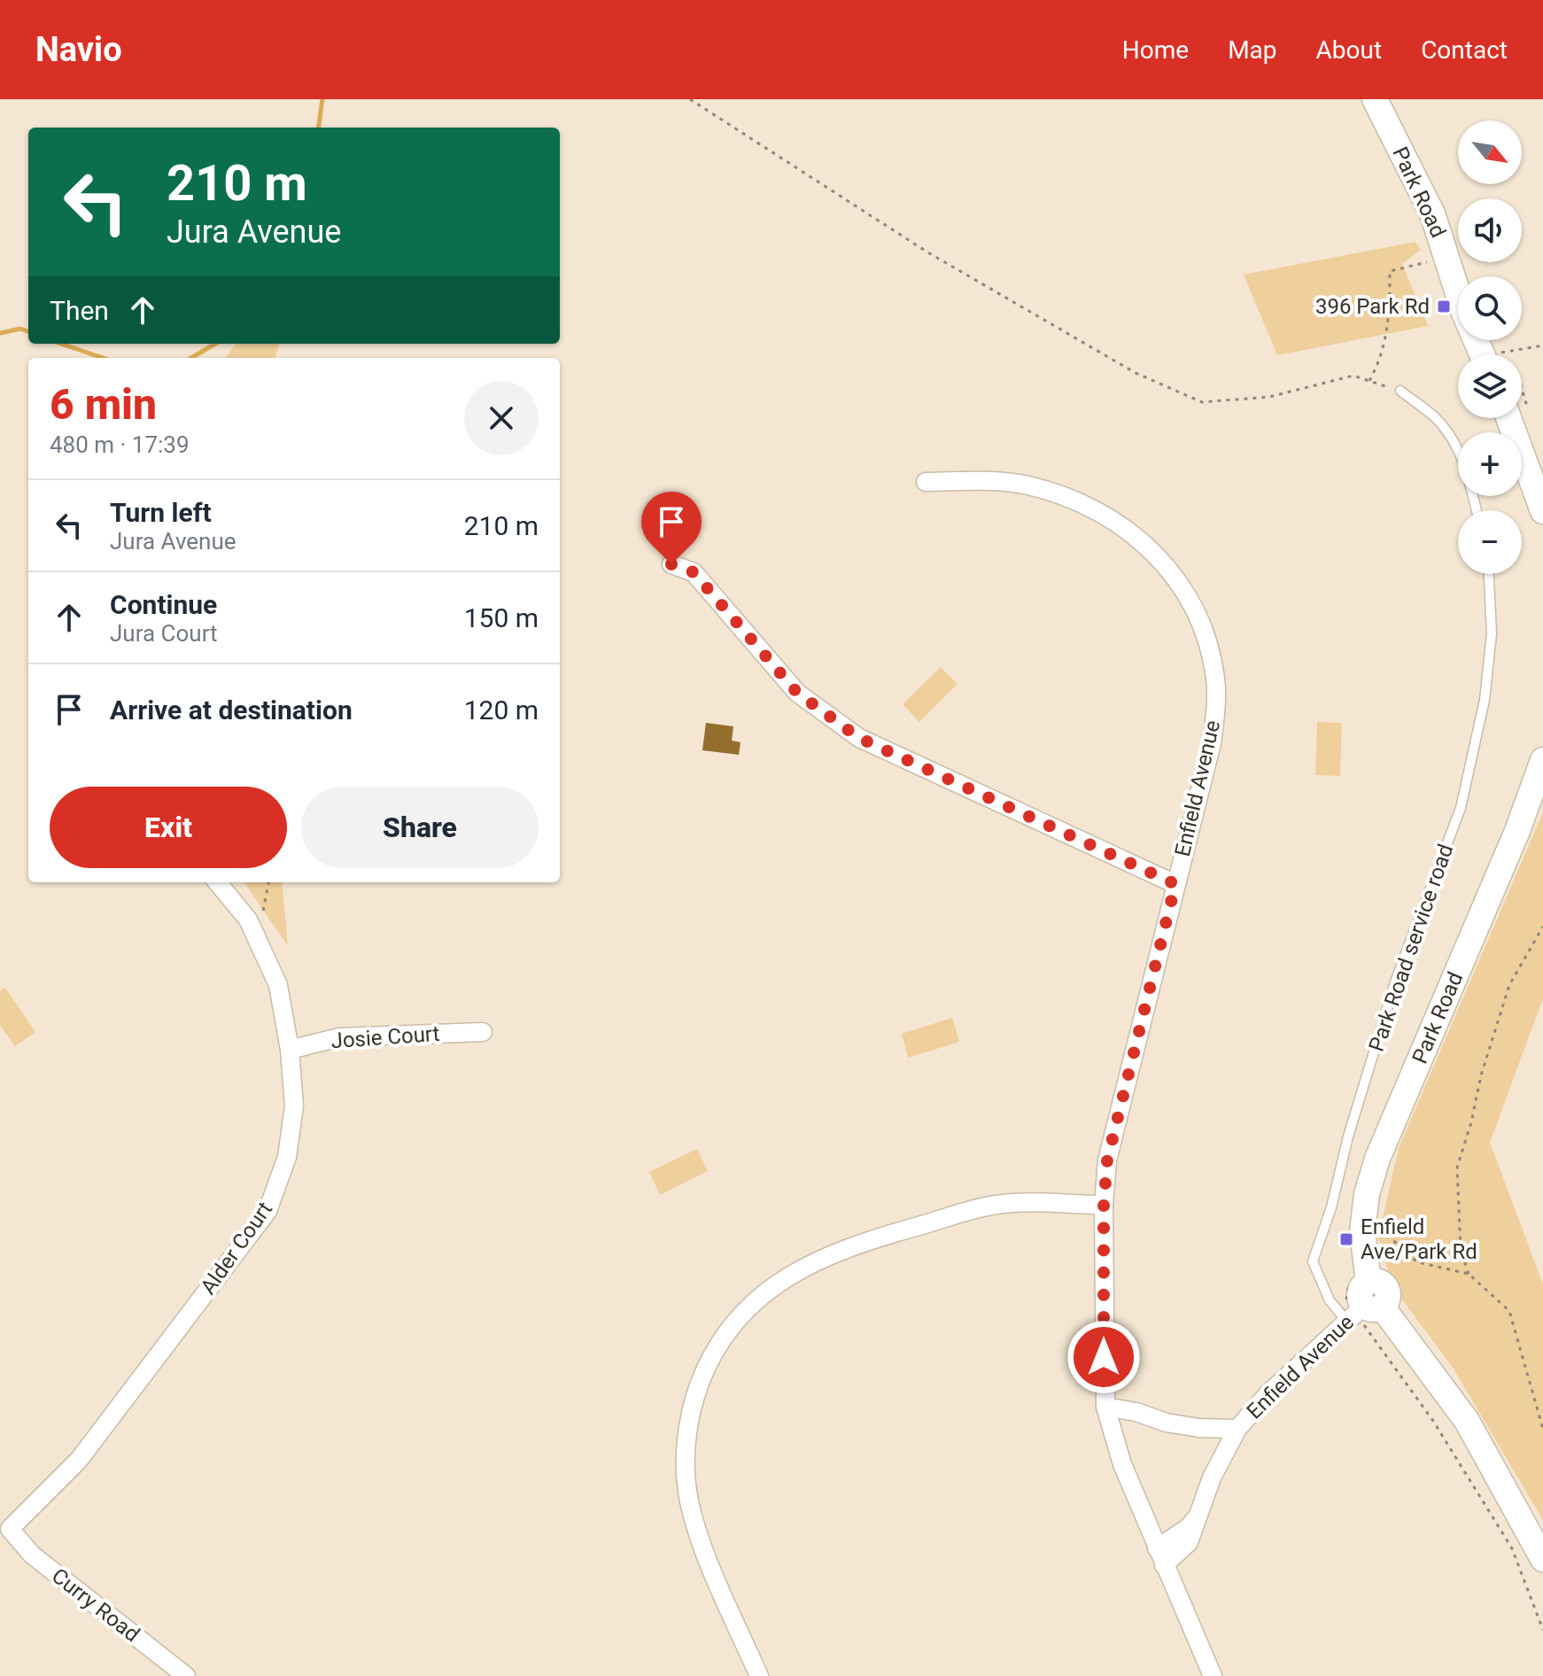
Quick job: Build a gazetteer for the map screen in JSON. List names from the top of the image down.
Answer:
{
  "streets": {
    "street": [
      "Park Road",
      "Enfield Avenue",
      "Josie Court",
      "Alder Court",
      "Curry Road"
    ],
    "lane": ["Park Road service road"]
  },
  "crossings": [
    ["Park Road", "Enfield Avenue"],
    ["Park Road", "Park Road service road"],
    ["Enfield Avenue", "Park Road service road"],
    ["Josie Court", "Alder Court"],
    ["Alder Court", "Curry Road"]
  ],
  "places": {
    "transit": ["396 Park Rd", "Enfield Ave/Park Rd"]
  },
  "north": "bottom right",
  "page": {
    "header": "Navio",
    "nav": [
      "Home",
      "Map",
      "About",
      "Contact"
    ],
    "map_buttons": ["+", "−"],
    "turn": ["210 m", "Jura Avenue"],
    "then": "Then",
    "heading": ["6 min", "480 m · 17:39"],
    "list": [
      {
        "name": "Turn left",
        "note": "Jura Avenue",
        "value": "210 m"
      },
      {
        "name": "Continue",
        "note": "Jura Court",
        "value": "150 m"
      },
      {
        "name": "Arrive at destination",
        "value": "120 m"
      }
    ],
    "buttons": ["Exit", "Share"]
  }
}
